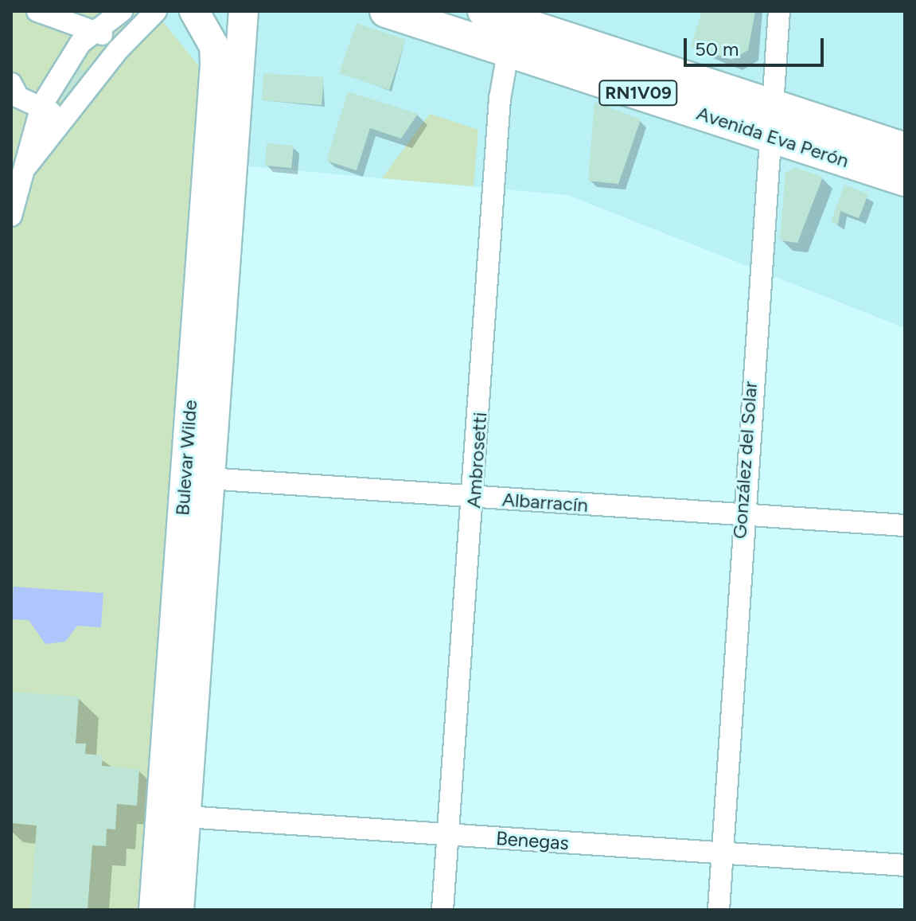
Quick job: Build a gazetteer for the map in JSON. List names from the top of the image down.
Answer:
{
  "streets": {
    "main road": ["RN1V09", "Avenida Eva Perón", "Bulevar Wilde"],
    "street": [
      "Ambrosetti",
      "González del Solar",
      "Albarracín",
      "Benegas"
    ]
  },
  "crossings": [
    ["Avenida Eva Perón", "Ambrosetti"],
    ["Avenida Eva Perón", "González del Solar"],
    ["Bulevar Wilde", "Albarracín"],
    ["Bulevar Wilde", "Benegas"],
    ["Ambrosetti", "Albarracín"],
    ["Ambrosetti", "Benegas"],
    ["González del Solar", "Albarracín"],
    ["González del Solar", "Benegas"]
  ],
  "scale_bar": "50 m"
}
